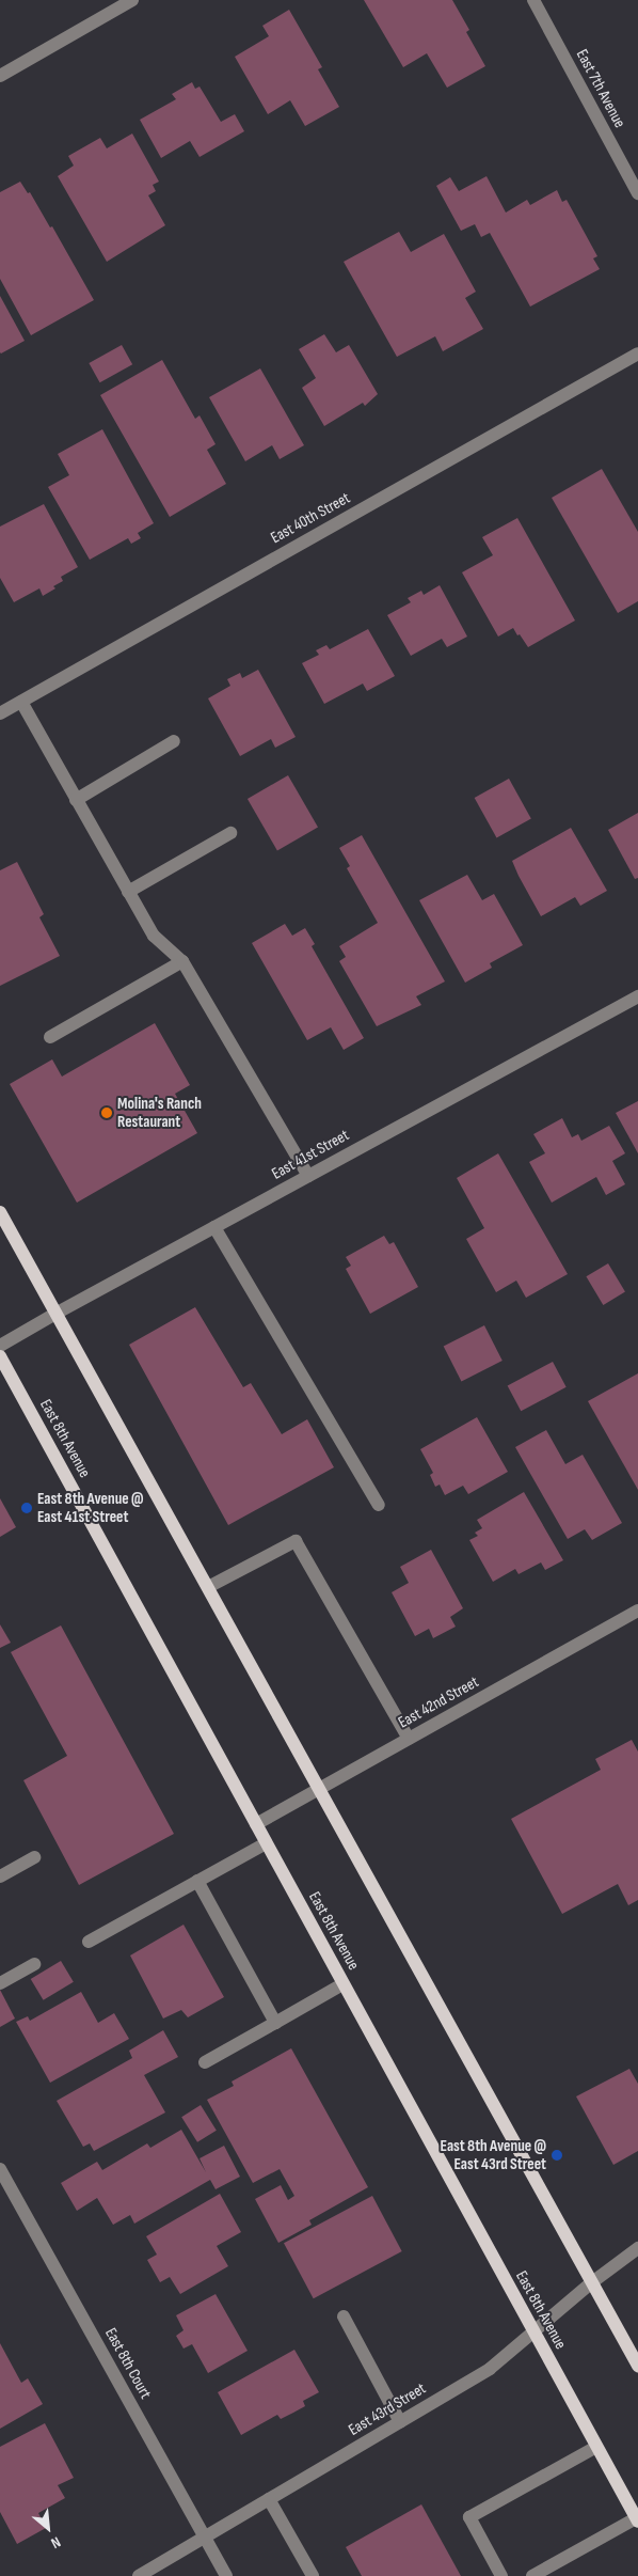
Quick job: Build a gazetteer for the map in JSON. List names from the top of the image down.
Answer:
{
  "streets": {
    "main road": ["East 8th Avenue"],
    "street": [
      "East 7th Avenue",
      "East 40th Street",
      "East 41st Street",
      "East 42nd Street",
      "East 8th Court",
      "East 43rd Street"
    ]
  },
  "crossings": [
    ["East 8th Avenue", "East 42nd Street"],
    ["East 8th Avenue", "East 43rd Street"],
    ["East 8th Court", "East 43rd Street"]
  ],
  "places": ["Molina's Ranch Restaurant", "East 8th Avenue @ East 41st Street", "East 8th Avenue @ East 43rd Street"],
  "north": "bottom right"
}
